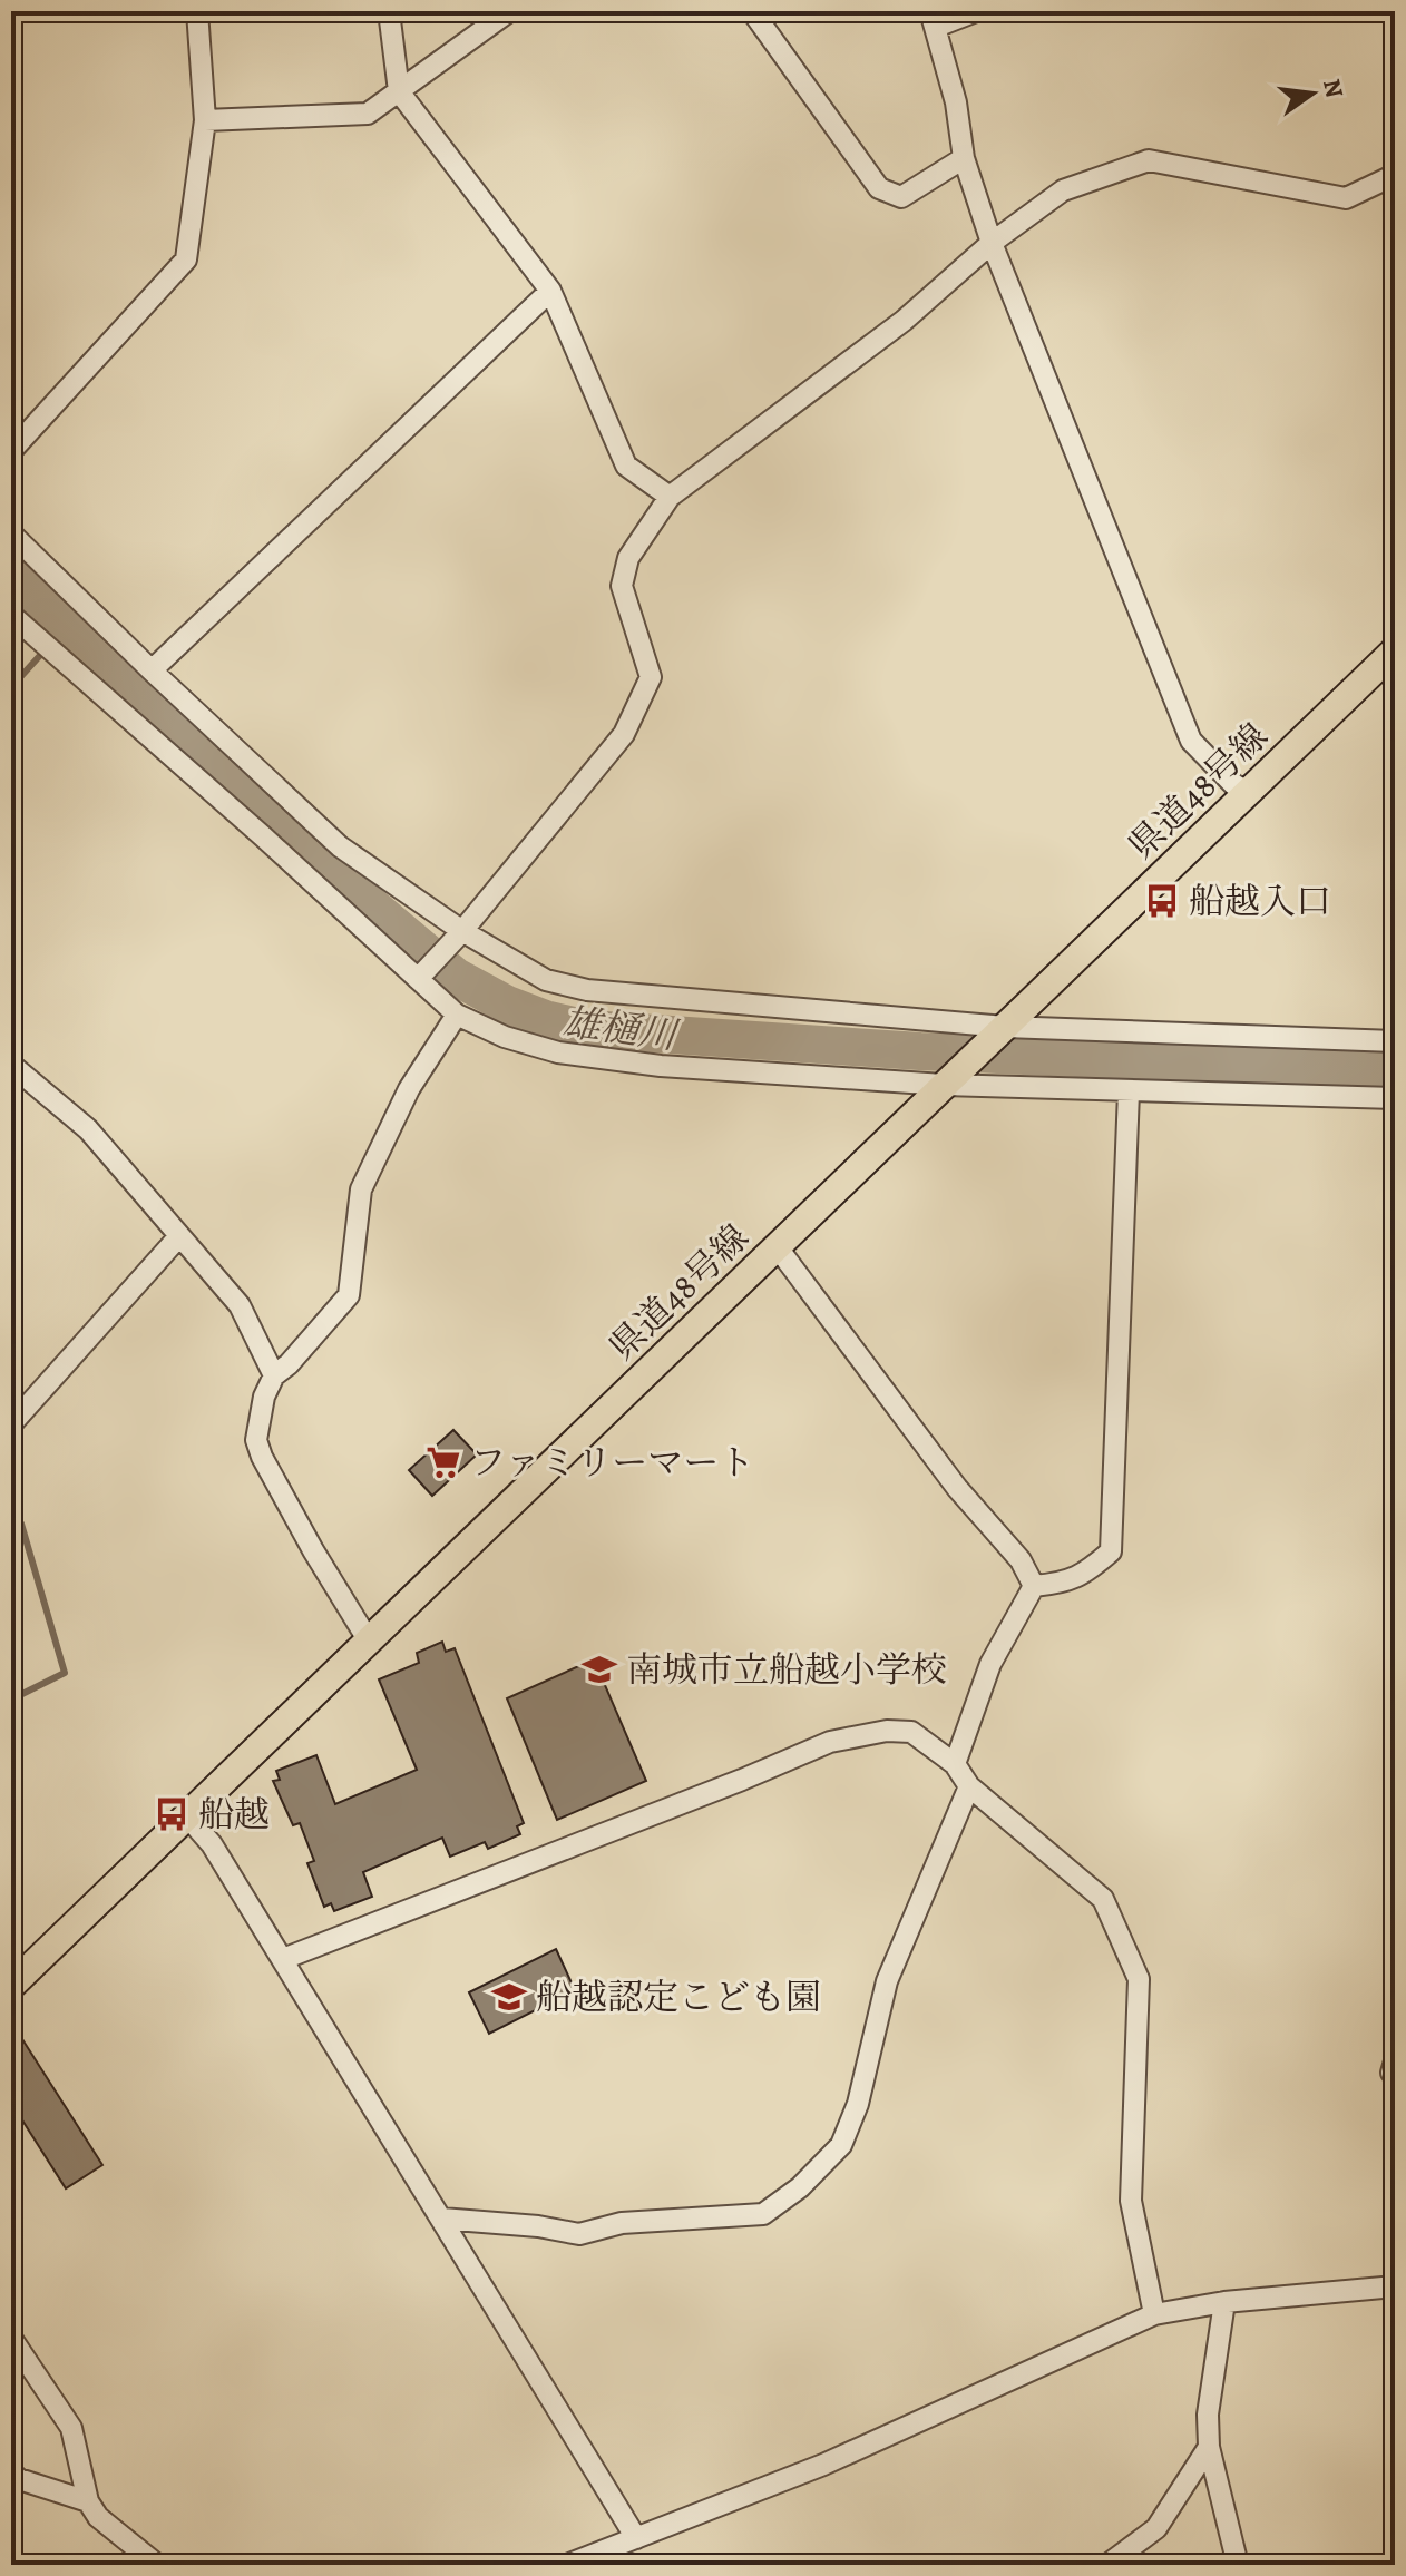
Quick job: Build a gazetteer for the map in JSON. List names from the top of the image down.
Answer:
{
  "streets": {
    "main road": ["県道48号線"]
  },
  "water": ["雄樋川"],
  "places": {
    "bus stop": ["船越入口", "船越"],
    "supermarket": ["ファミリーマート"],
    "school or university": ["南城市立船越小学校", "船越認定こども園"]
  },
  "north": "right"
}
